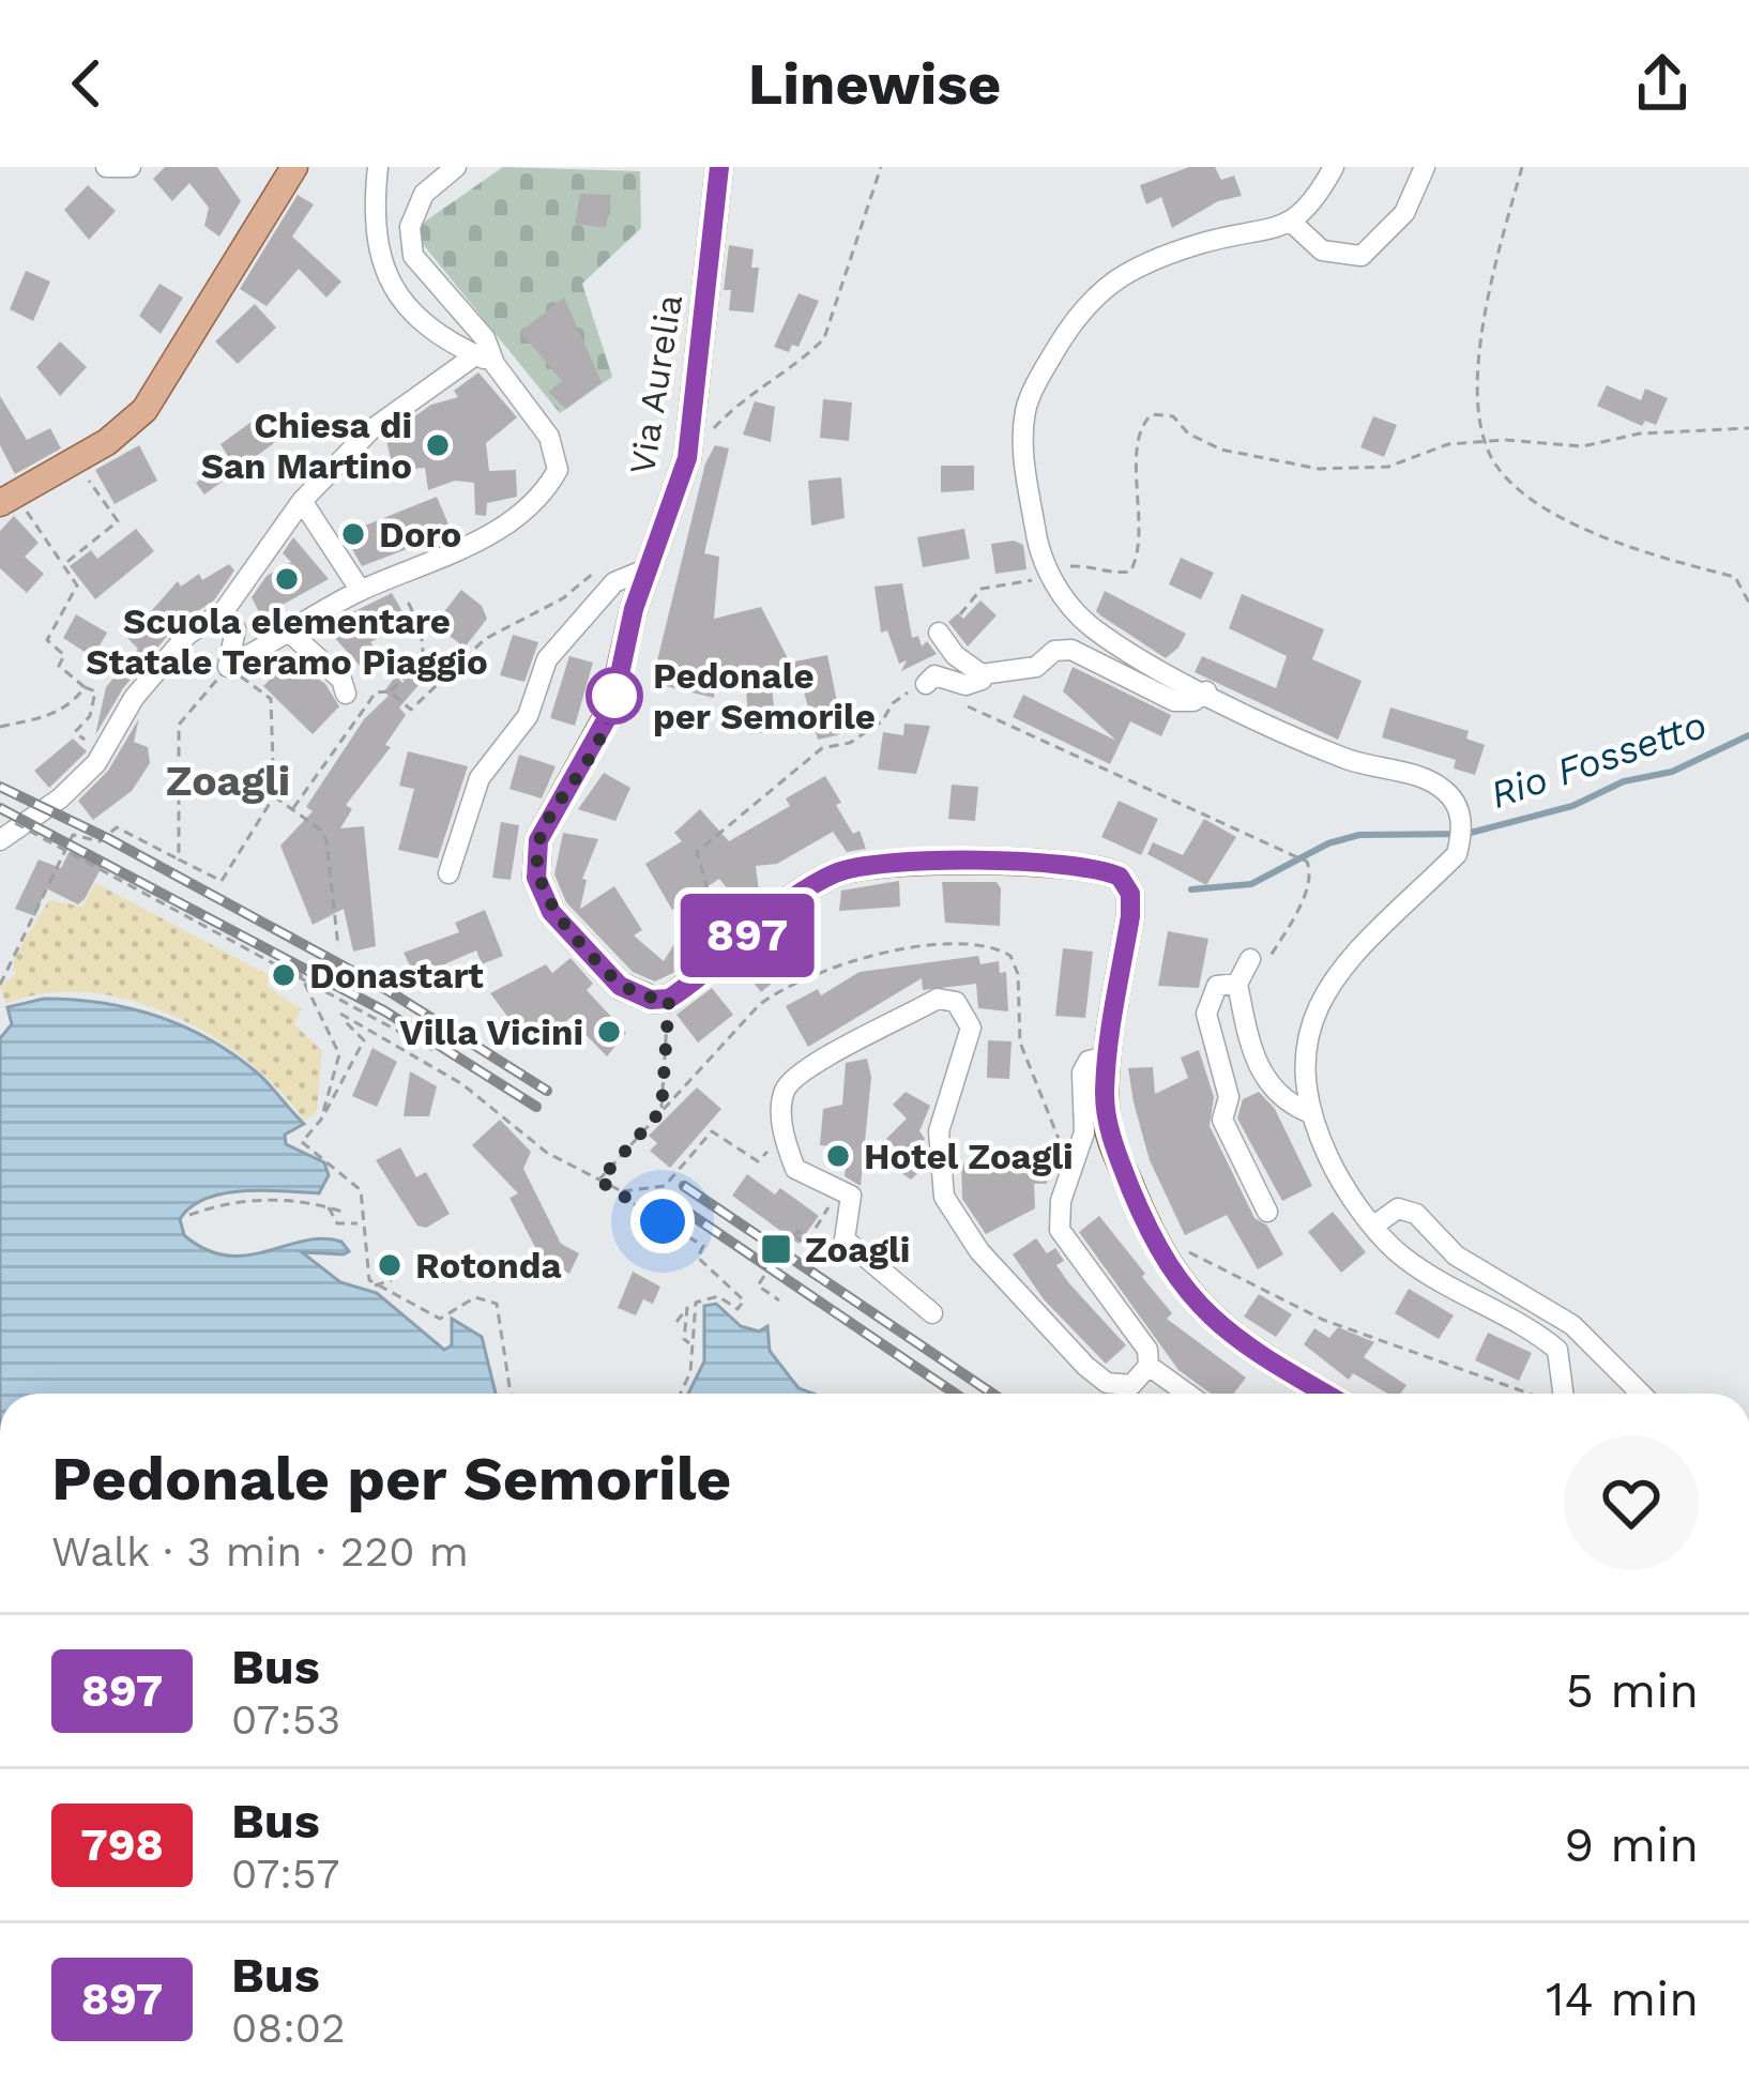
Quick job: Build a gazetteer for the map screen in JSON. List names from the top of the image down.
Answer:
{
  "streets": {
    "main road": ["Via Aurelia"]
  },
  "districts": ["Zoagli"],
  "water": ["Rio Fossetto"],
  "places": {
    "other": [
      "Chiesa di San Martino",
      "Doro",
      "Scuola elementare Statale Teramo Piaggio",
      "Pedonale per Semorile",
      "Donastart",
      "Villa Vicini",
      "Hotel Zoagli",
      "Rotonda"
    ],
    "transit": ["Zoagli"]
  },
  "lines": ["bus line 897"],
  "page": {
    "header": "Linewise",
    "on_map": "897",
    "heading": ["Pedonale per Semorile", "Walk · 3 min · 220 m"],
    "list": [
      {
        "mark": "897",
        "name": "Bus",
        "note": "07:53",
        "value": "5 min"
      },
      {
        "mark": "798",
        "name": "Bus",
        "note": "07:57",
        "value": "9 min"
      },
      {
        "mark": "897",
        "name": "Bus",
        "note": "08:02",
        "value": "14 min"
      }
    ]
  }
}
